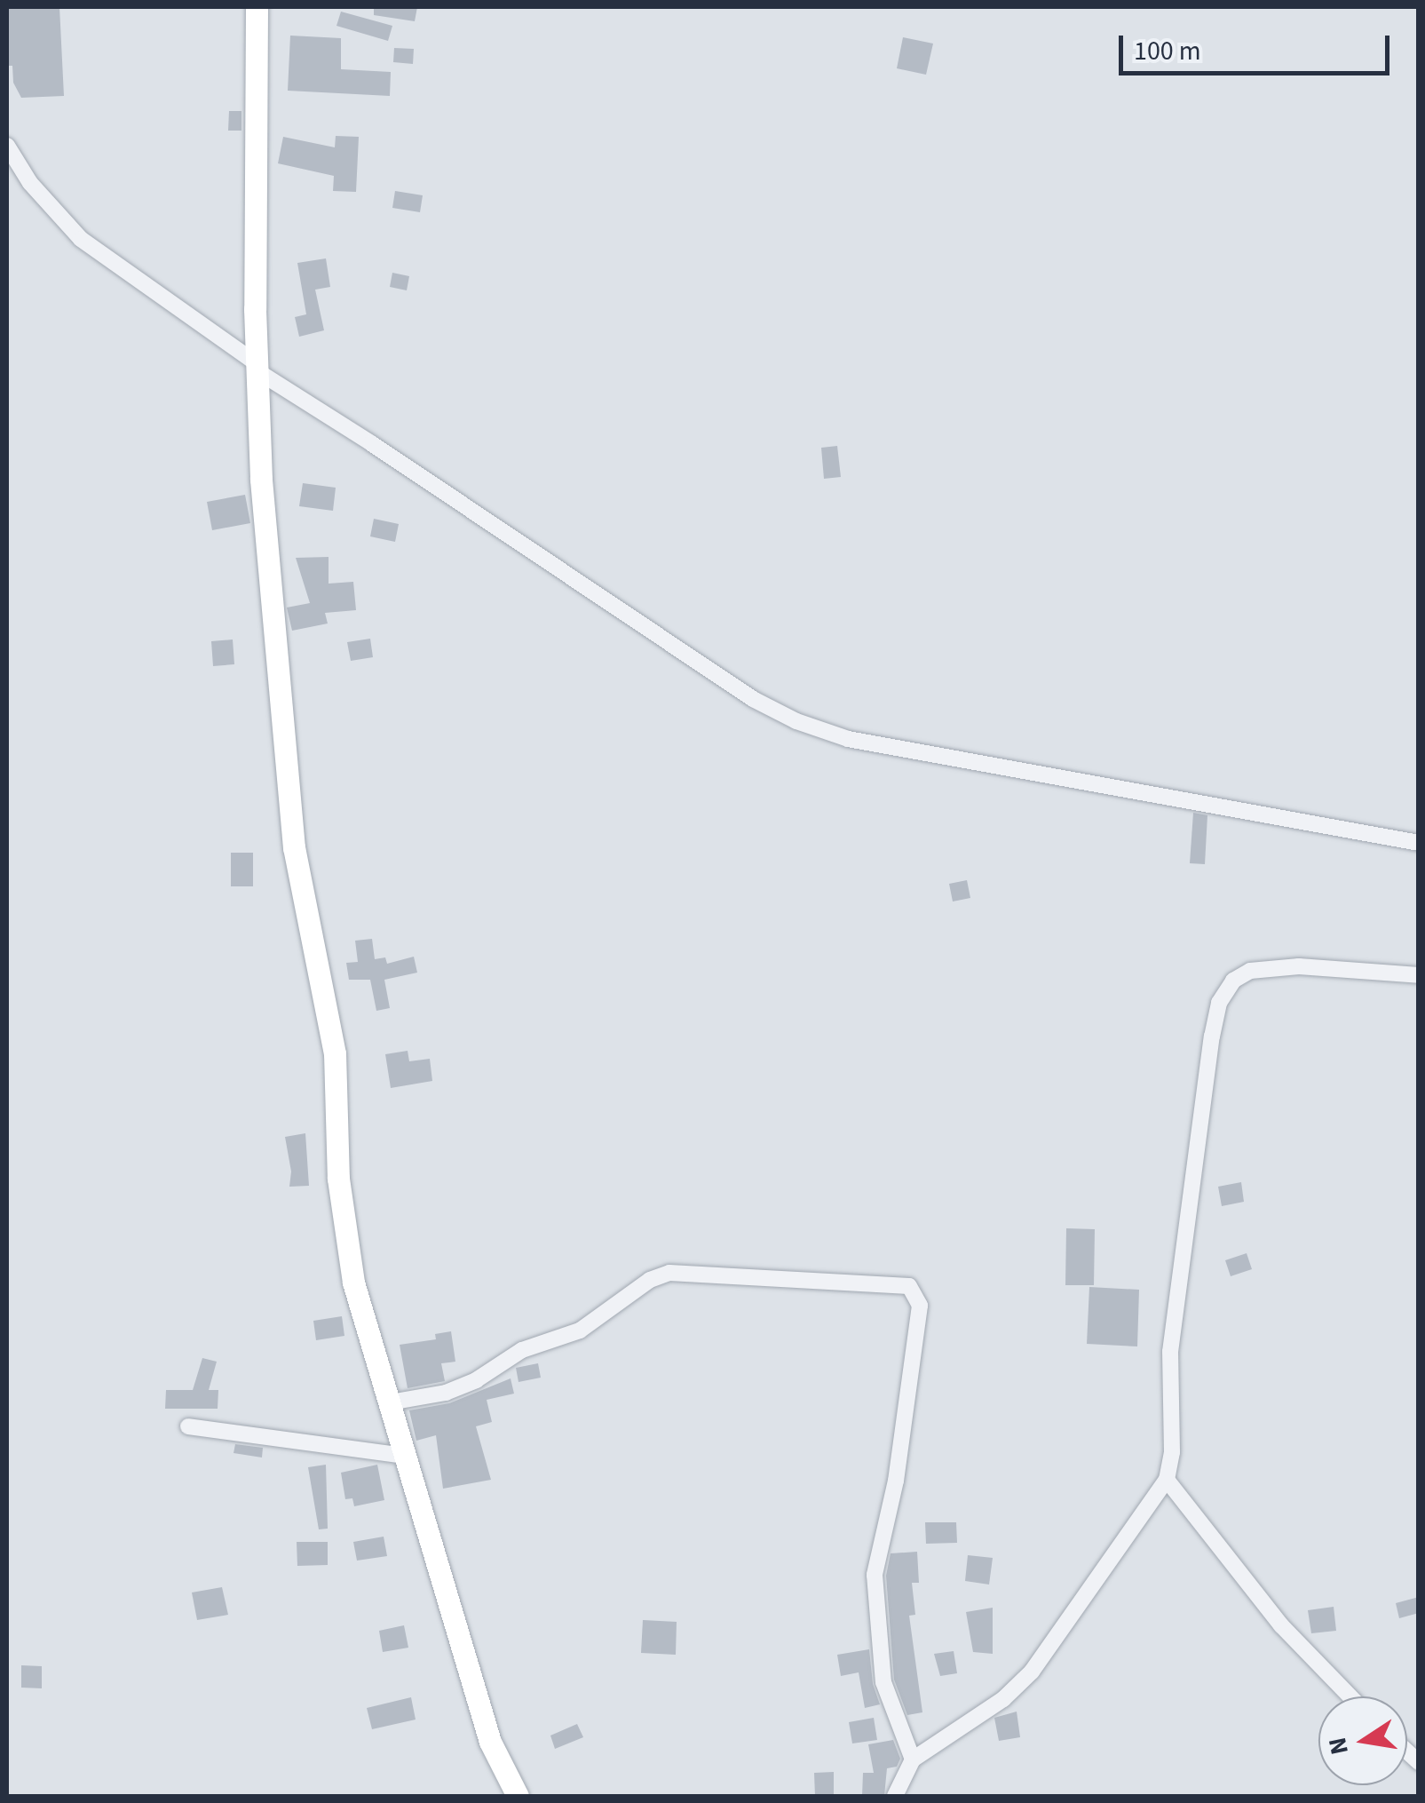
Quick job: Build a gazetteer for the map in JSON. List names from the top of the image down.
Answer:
{
  "scale_bar": "100 m",
  "north": "left"
}
